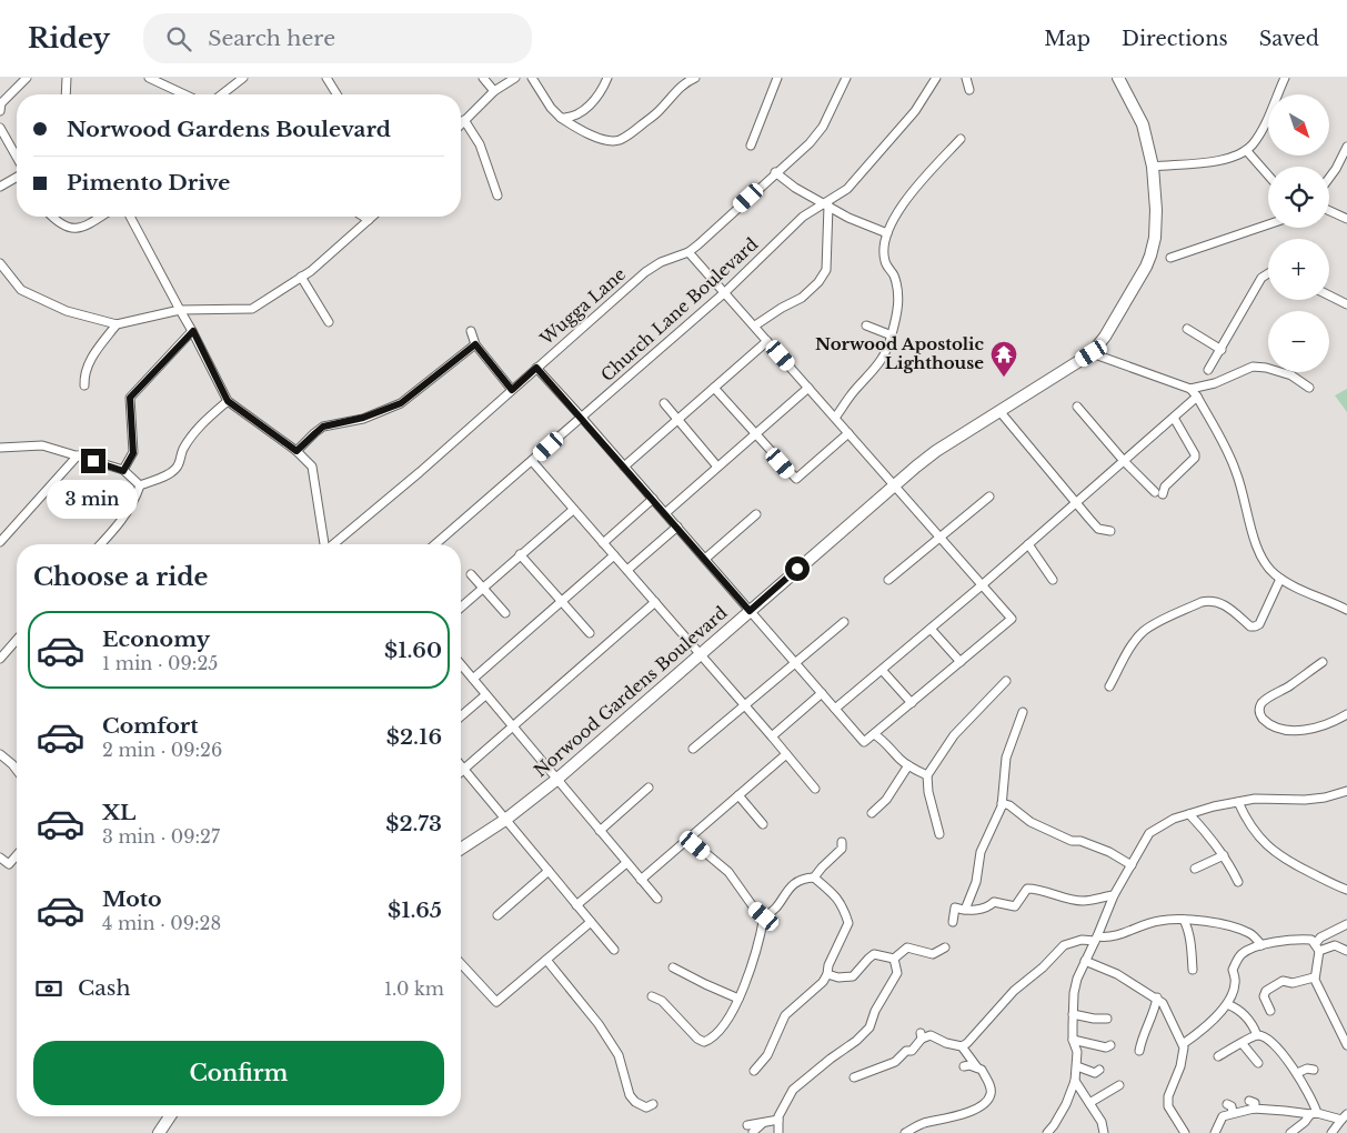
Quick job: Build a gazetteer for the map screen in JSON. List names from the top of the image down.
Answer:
{
  "streets": {
    "street": ["Wugga Lane", "Church Lane Boulevard", "Norwood Gardens Boulevard"]
  },
  "places": {
    "temple": ["Norwood Apostolic Lighthouse"]
  },
  "north": "bottom right",
  "page": {
    "header": "Ridey",
    "search": "Search here",
    "nav": ["Map", "Directions", "Saved"],
    "map_buttons": ["+", "−"],
    "banner": ["Norwood Gardens Boulevard", "Pimento Drive"],
    "bubble": "3 min",
    "heading": "Choose a ride",
    "list": [
      {
        "name": "Economy",
        "note": "1 min · 09:25",
        "value": "$1.60"
      },
      {
        "name": "Comfort",
        "note": "2 min · 09:26",
        "value": "$2.16"
      },
      {
        "name": "XL",
        "note": "3 min · 09:27",
        "value": "$2.73"
      },
      {
        "name": "Moto",
        "note": "4 min · 09:28",
        "value": "$1.65"
      }
    ],
    "pay": ["Cash", "1.0 km"],
    "buttons": "Confirm"
  }
}
